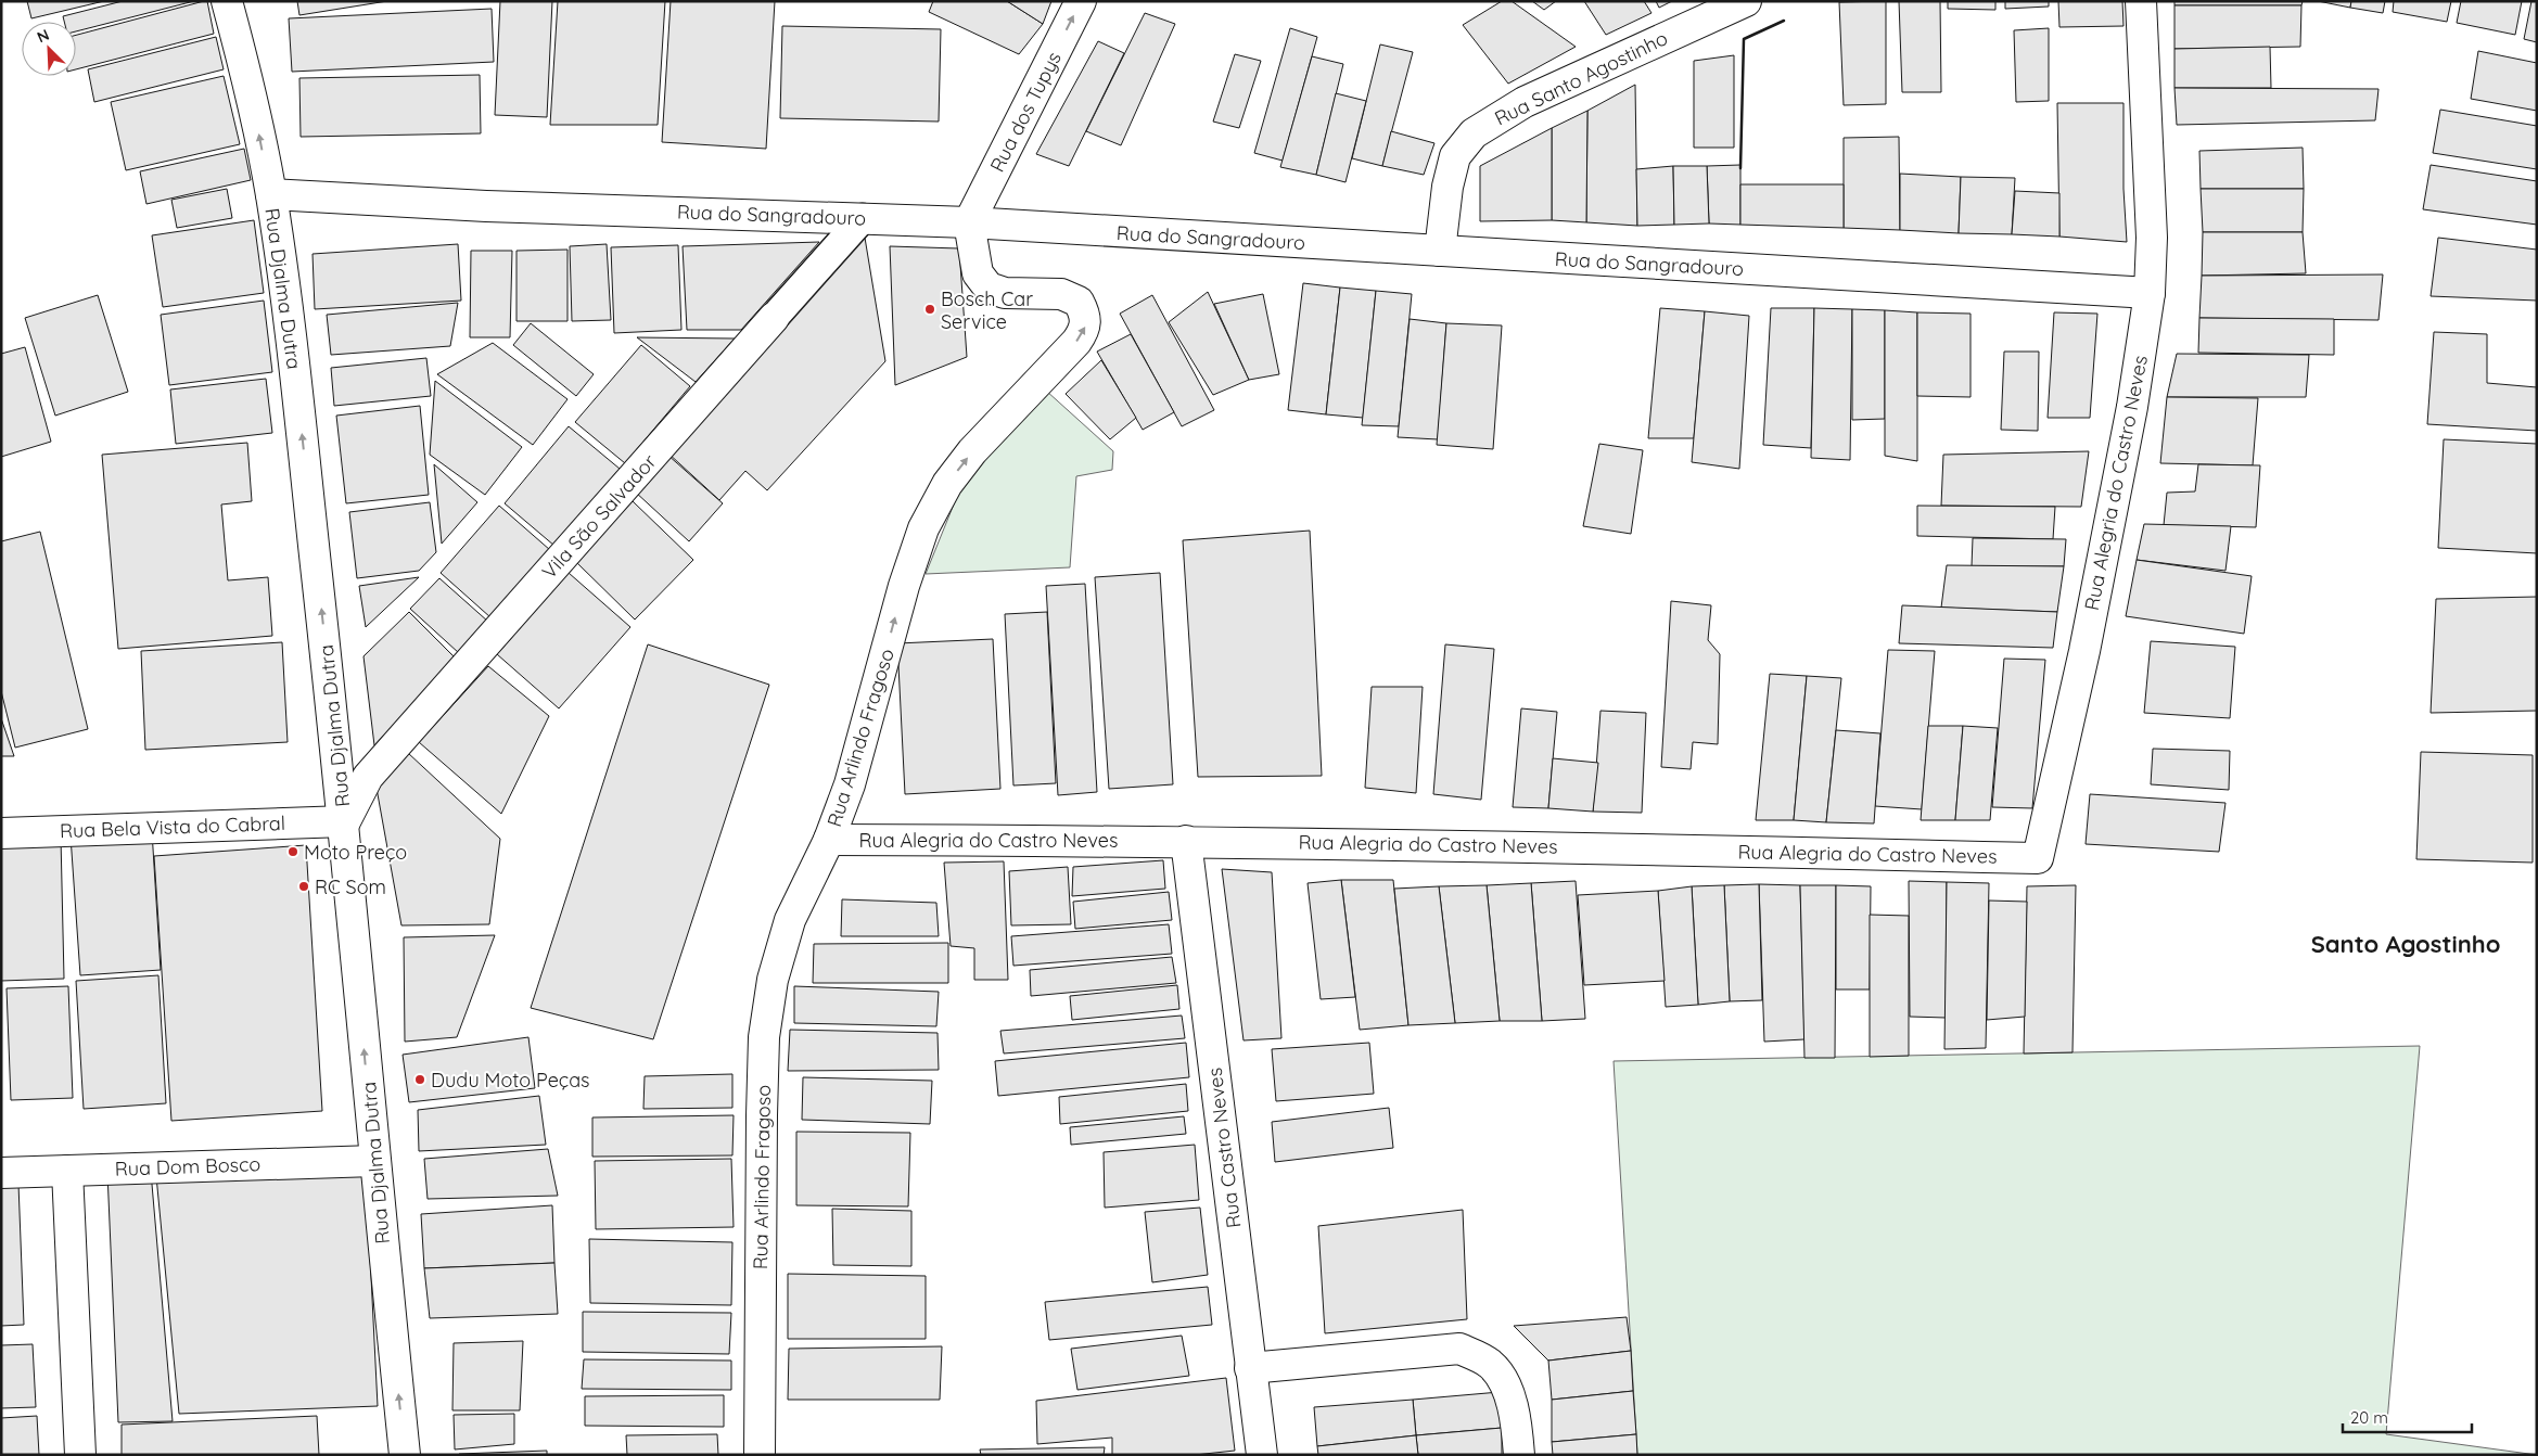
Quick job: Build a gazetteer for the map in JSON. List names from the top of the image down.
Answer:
{
  "streets": {
    "street": [
      "Rua Santo Agostinho",
      "Rua dos Tupys",
      "Rua do Sangradouro",
      "Rua Djalma Dutra",
      "Rua Alegria do Castro Neves",
      "Vila São Salvador",
      "Rua Arlindo Fragoso",
      "Rua Bela Vista do Cabral",
      "Rua Castro Neves",
      "Rua Dom Bosco"
    ]
  },
  "crossings": [
    ["Rua Santo Agostinho", "Rua do Sangradouro"],
    ["Rua dos Tupys", "Rua do Sangradouro"],
    ["Rua dos Tupys", "Rua Arlindo Fragoso"],
    ["Rua do Sangradouro", "Rua Djalma Dutra"],
    ["Rua do Sangradouro", "Rua Alegria do Castro Neves"],
    ["Rua do Sangradouro", "Vila São Salvador"],
    ["Rua do Sangradouro", "Rua Arlindo Fragoso"],
    ["Rua Djalma Dutra", "Vila São Salvador"],
    ["Rua Djalma Dutra", "Rua Bela Vista do Cabral"],
    ["Rua Djalma Dutra", "Rua Dom Bosco"],
    ["Rua Alegria do Castro Neves", "Rua Arlindo Fragoso"],
    ["Rua Alegria do Castro Neves", "Rua Castro Neves"],
    ["Vila São Salvador", "Rua Bela Vista do Cabral"]
  ],
  "one_way": ["Rua dos Tupys", "Rua Djalma Dutra", "Rua Arlindo Fragoso"],
  "districts": ["Santo Agostinho"],
  "places": [
    "Bosch Car Service",
    "Moto Preço",
    "RC Som",
    "Dudu Moto Peças"
  ],
  "scale_bar": "20 m",
  "north": "top left"
}
